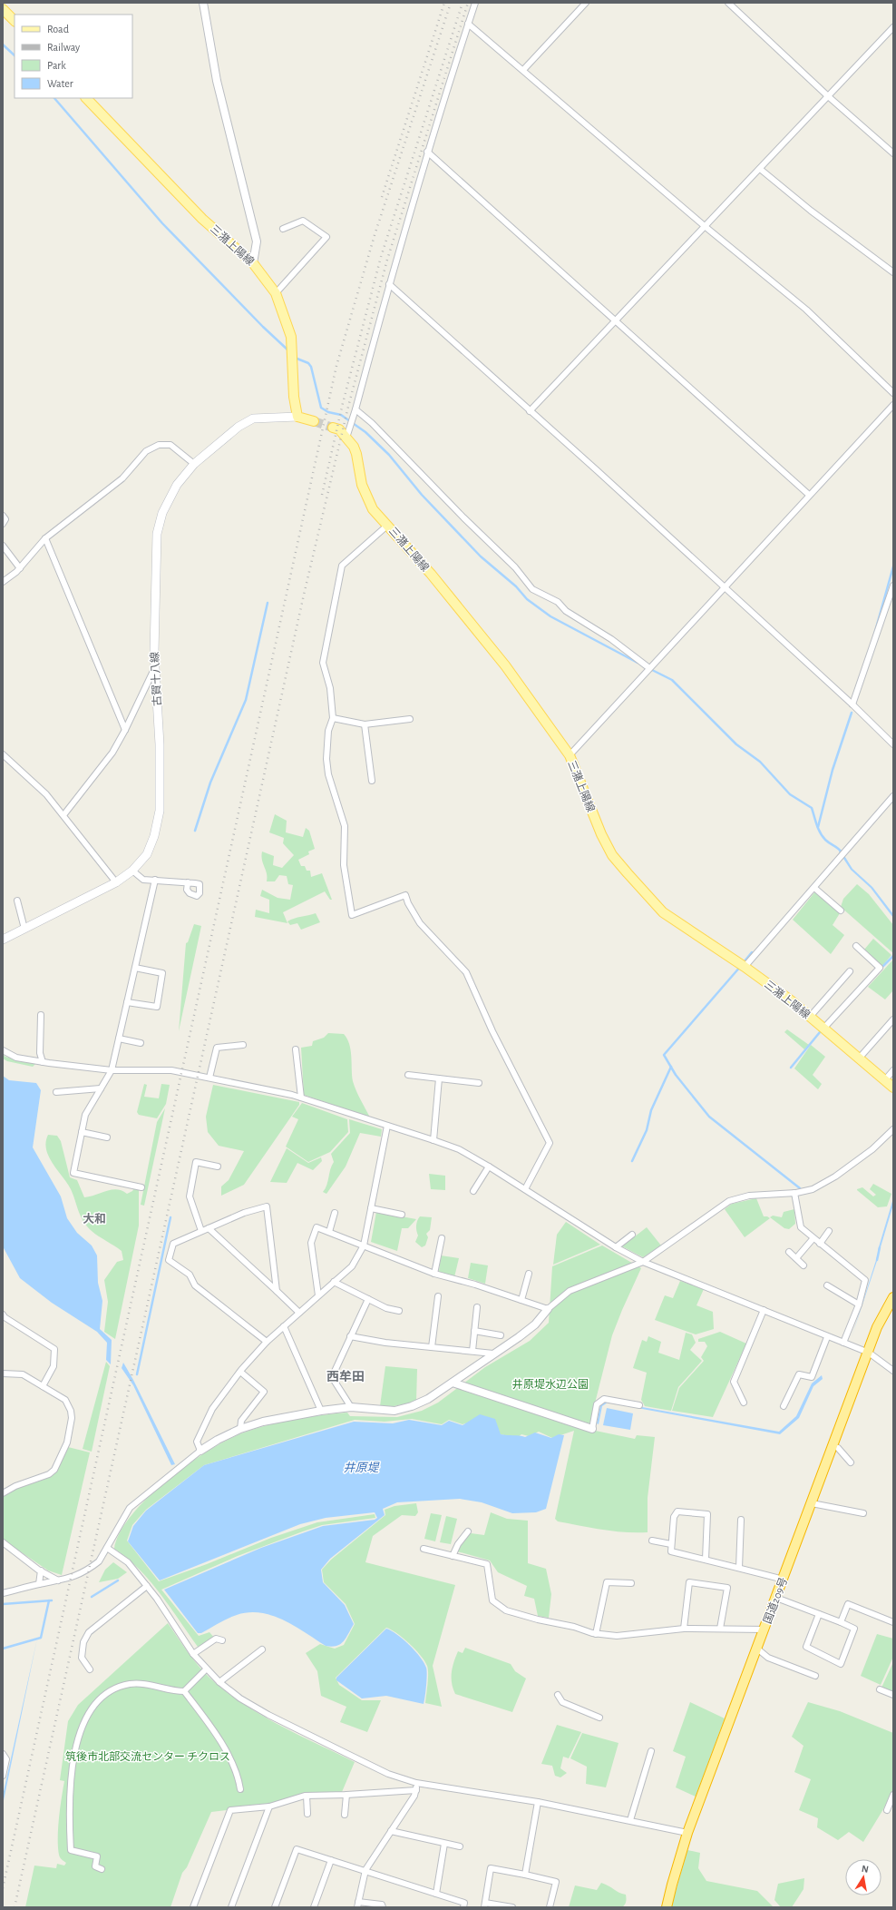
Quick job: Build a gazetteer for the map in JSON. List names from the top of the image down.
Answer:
{
  "streets": {
    "highway": ["国道209号"],
    "main road": ["三潴上陽線", "古賀十八線"]
  },
  "crossings": [
    ["三潴上陽線", "古賀十八線"]
  ],
  "districts": ["大和", "西牟田"],
  "water": ["井原堤"],
  "parks": ["井原堤水辺公園", "筑後市北部交流センター チクロス"],
  "legend": [
    "Road",
    "Railway",
    "Park",
    "Water"
  ],
  "north": "top"
}
